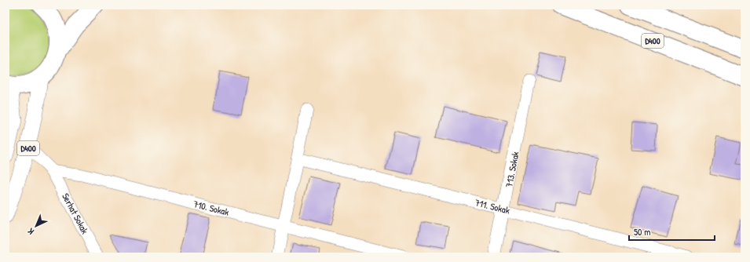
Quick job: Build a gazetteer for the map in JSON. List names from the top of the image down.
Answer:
{
  "streets": {
    "highway": ["D400"],
    "street": [
      "713. Sokak",
      "711. Sokak",
      "710. Sokak",
      "Serhat Sokak"
    ]
  },
  "crossings": [
    ["713. Sokak", "711. Sokak"],
    ["710. Sokak", "Serhat Sokak"]
  ],
  "scale_bar": "50 m",
  "north": "bottom left"
}
